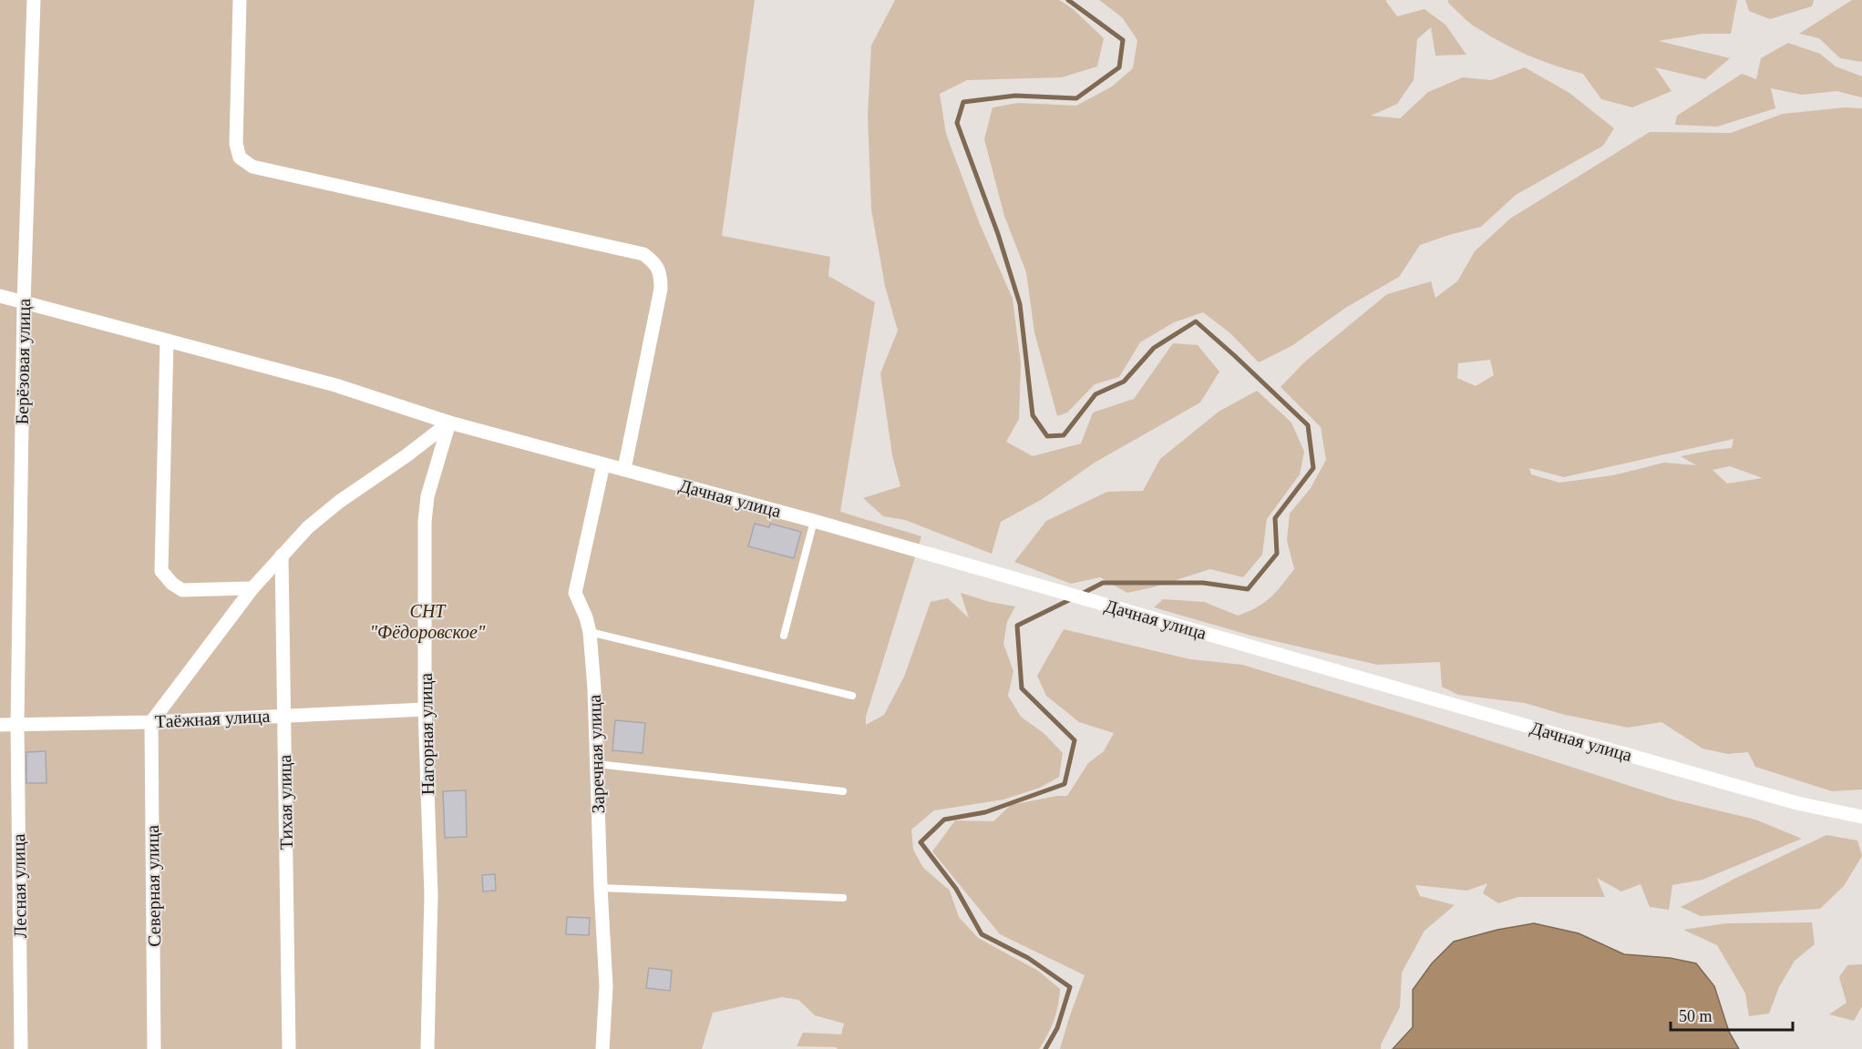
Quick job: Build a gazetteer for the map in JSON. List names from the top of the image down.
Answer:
{
  "streets": {
    "street": [
      "Берёзовая улица",
      "Дачная улица",
      "Таёжная улица",
      "Нагорная улица",
      "Заречная улица",
      "Тихая улица",
      "Лесная улица",
      "Северная улица"
    ]
  },
  "crossings": [
    ["Берёзовая улица", "Дачная улица"],
    ["Берёзовая улица", "Таёжная улица"],
    ["Берёзовая улица", "Лесная улица"],
    ["Дачная улица", "Нагорная улица"],
    ["Дачная улица", "Заречная улица"],
    ["Таёжная улица", "Нагорная улица"],
    ["Таёжная улица", "Тихая улица"],
    ["Таёжная улица", "Лесная улица"],
    ["Таёжная улица", "Северная улица"]
  ],
  "parks": ["СНТ \"Фёдоровское\""],
  "scale_bar": "50 m"
}
